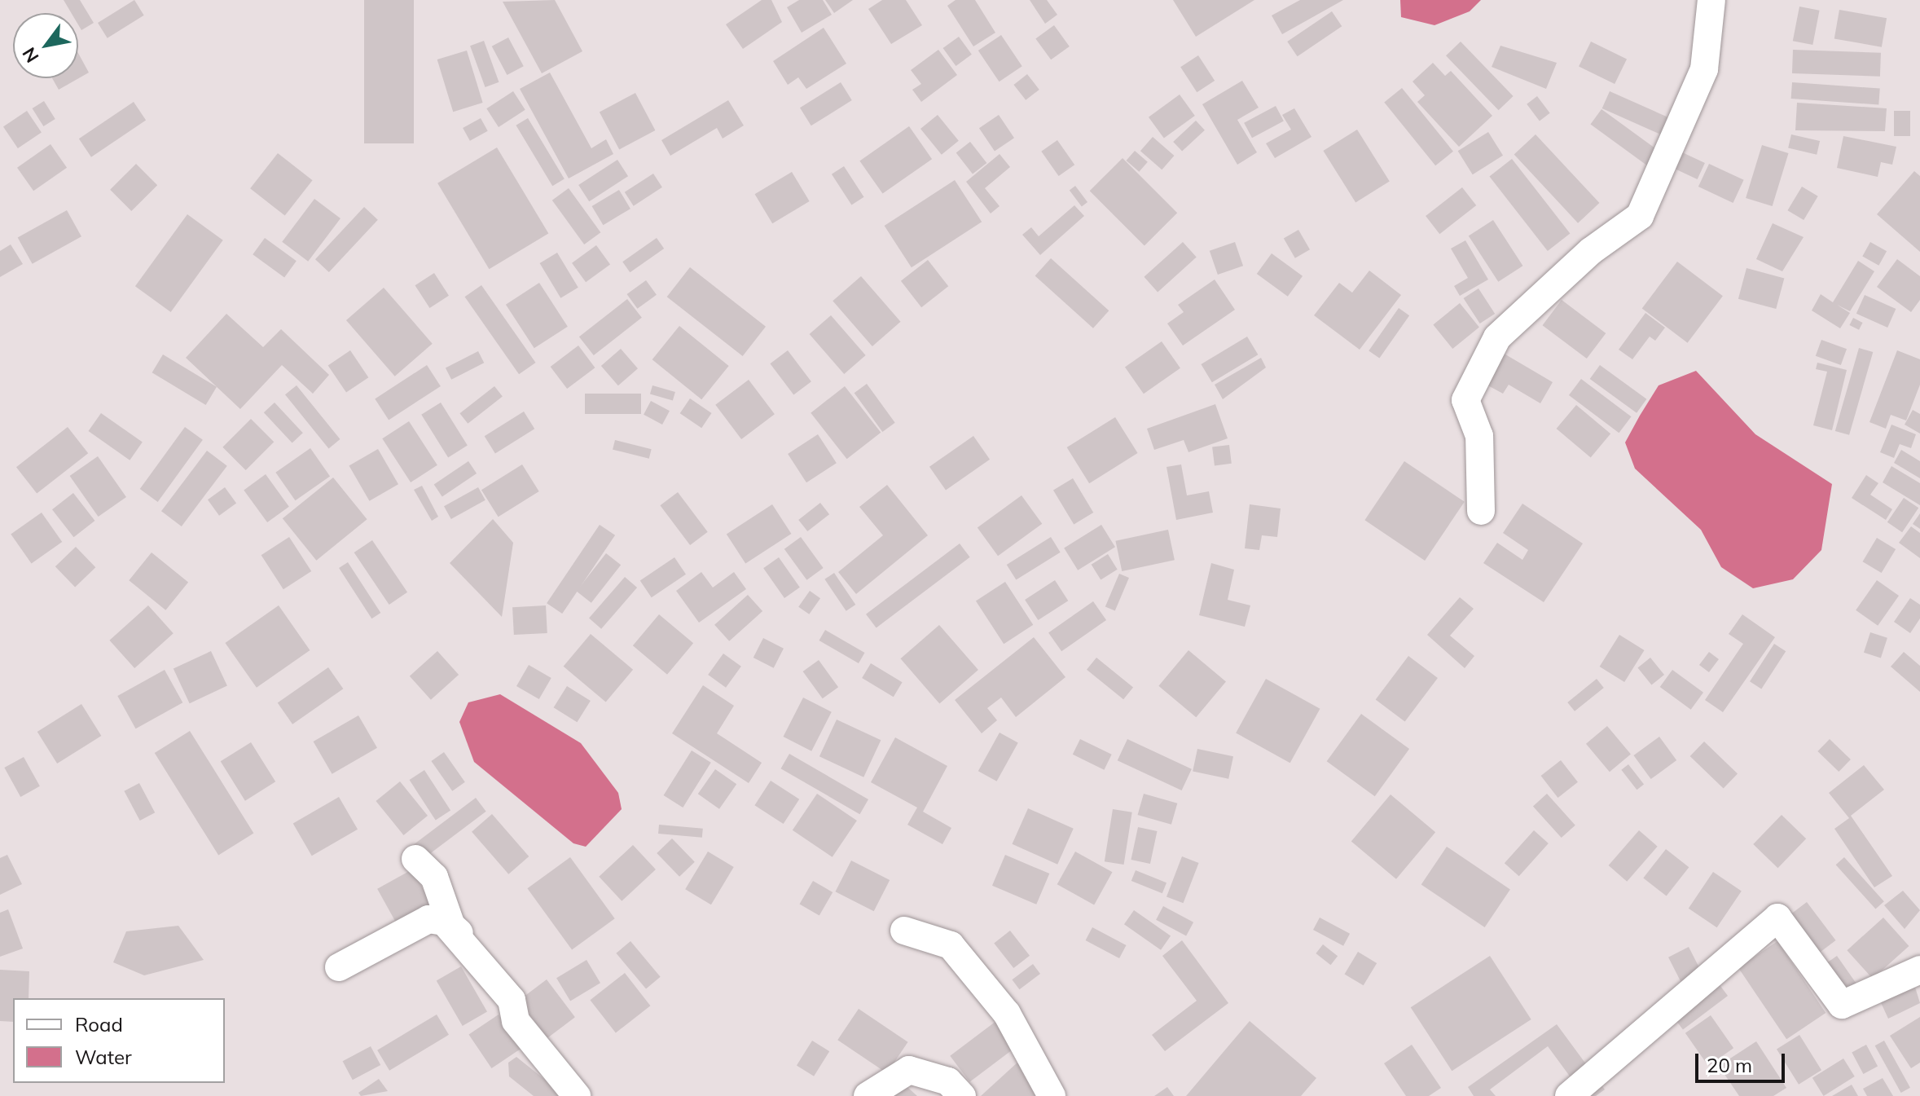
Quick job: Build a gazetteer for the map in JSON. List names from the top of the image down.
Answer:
{
  "legend": ["Road", "Water"],
  "scale_bar": "20 m",
  "north": "bottom left"
}
